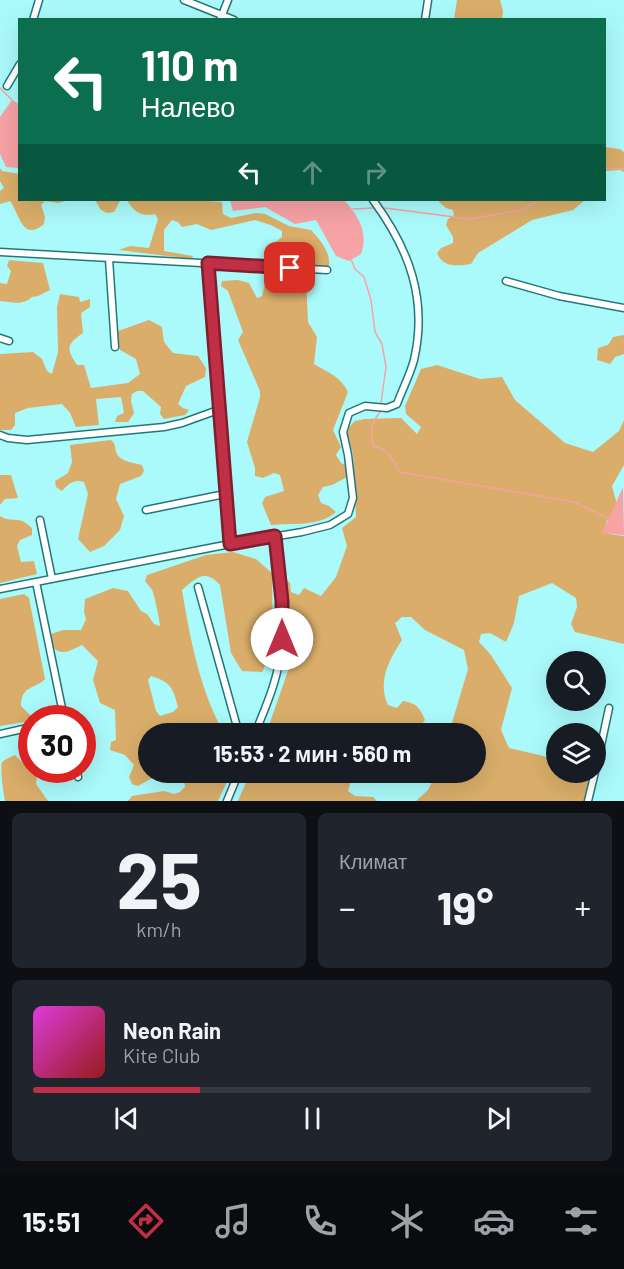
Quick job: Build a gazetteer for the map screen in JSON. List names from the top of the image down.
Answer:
{
  "page": {
    "turn": ["110 m", "Налево"],
    "limit": "30",
    "trip": "15:53 · 2 мин · 560 m",
    "tile": [
      ["25", "km/h"],
      "Климат"
    ],
    "heat": ["−", "19°", "+"],
    "song": ["Neon Rain", "Kite Club"],
    "tabs": "15:51"
  }
}
